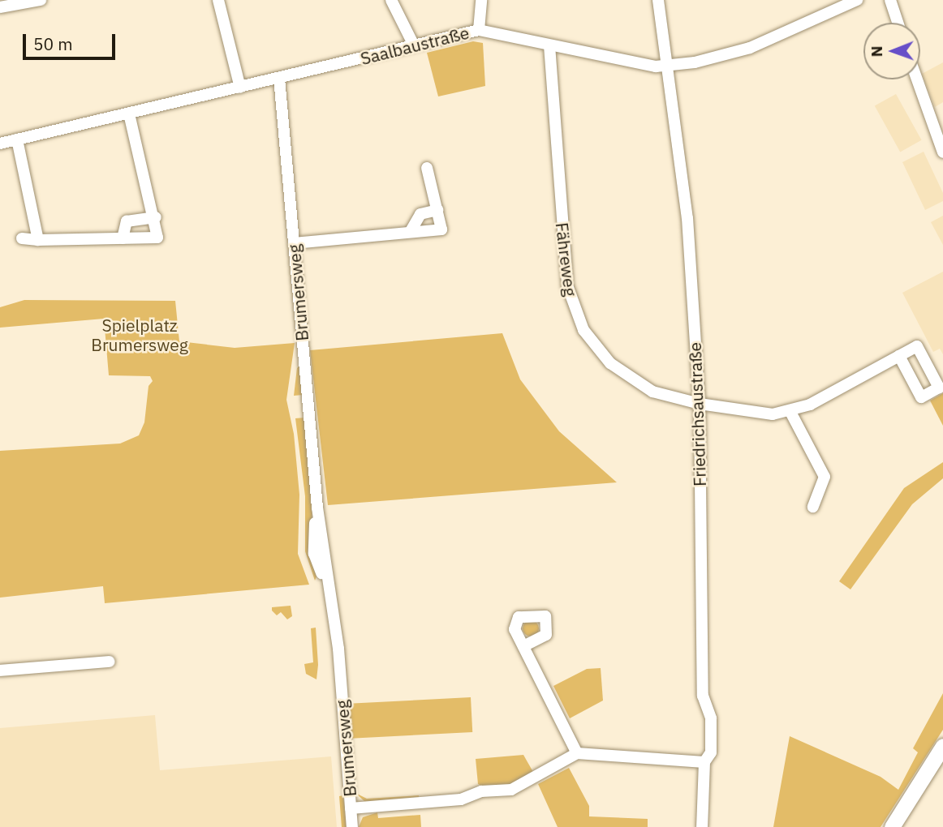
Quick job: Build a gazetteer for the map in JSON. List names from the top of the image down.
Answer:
{
  "streets": {
    "street": [
      "Saalbaustraße",
      "Fähreweg",
      "Brumersweg",
      "Friedrichsaustraße"
    ]
  },
  "crossings": [
    ["Saalbaustraße", "Fähreweg"],
    ["Saalbaustraße", "Brumersweg"],
    ["Saalbaustraße", "Friedrichsaustraße"],
    ["Fähreweg", "Friedrichsaustraße"]
  ],
  "parks": ["Spielplatz Brumersweg"],
  "scale_bar": "50 m",
  "north": "left"
}
